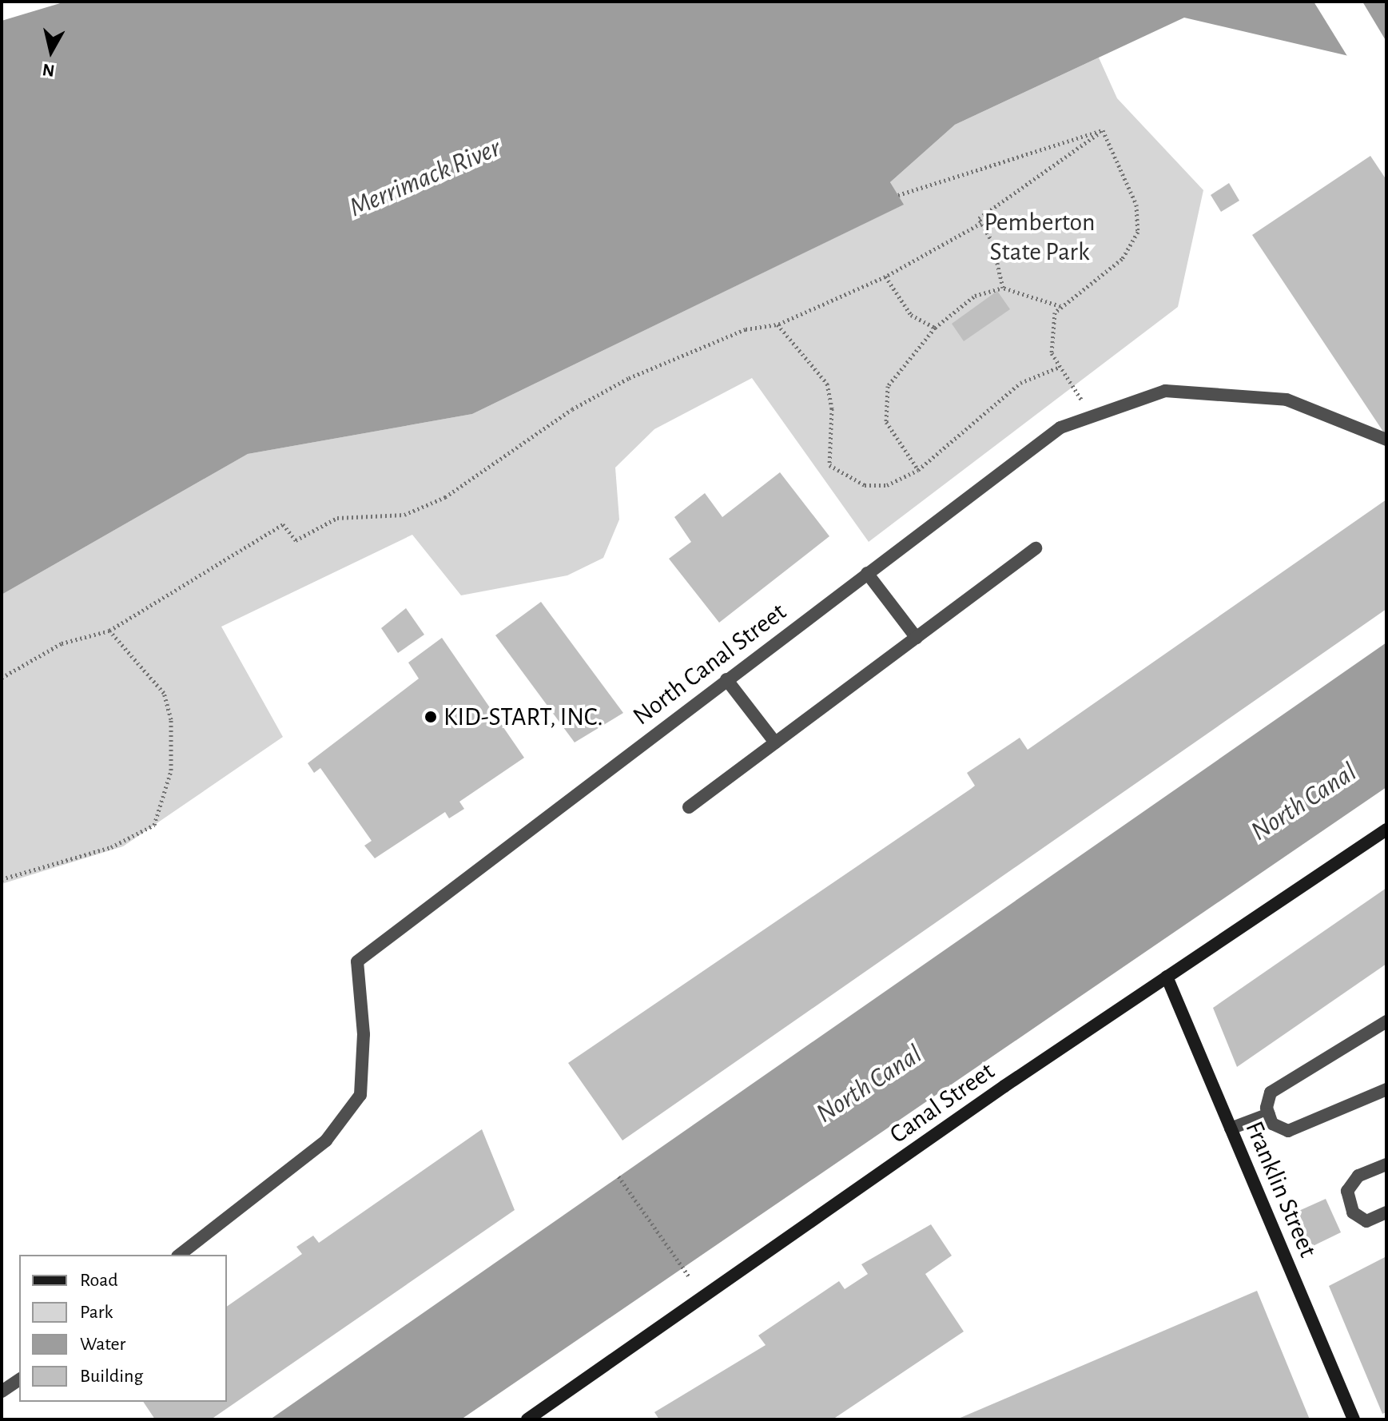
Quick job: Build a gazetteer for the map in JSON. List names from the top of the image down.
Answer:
{
  "streets": {
    "main road": ["Canal Street", "Franklin Street"],
    "street": ["North Canal Street"]
  },
  "crossings": [
    ["Canal Street", "Franklin Street"]
  ],
  "water": ["Merrimack River", "North Canal"],
  "parks": ["Pemberton State Park"],
  "places": ["KID-START, INC."],
  "legend": [
    "Road",
    "Park",
    "Water",
    "Building"
  ],
  "north": "bottom"
}
